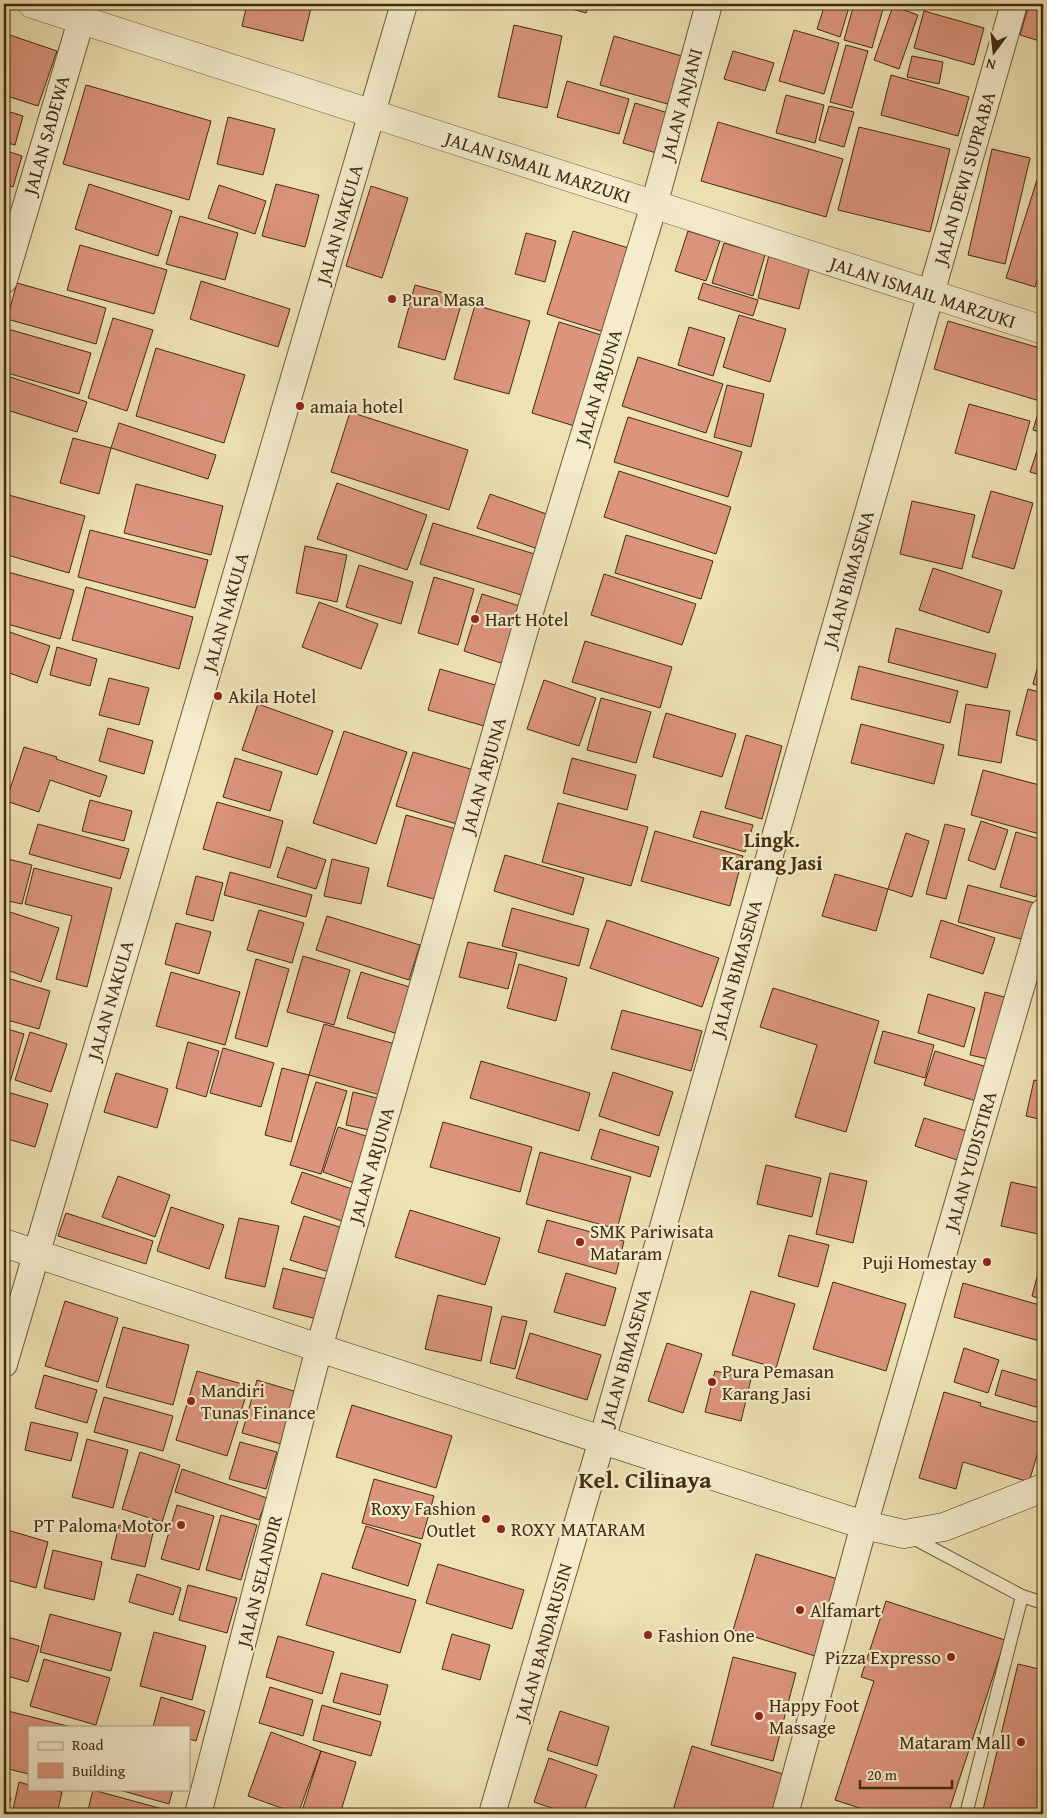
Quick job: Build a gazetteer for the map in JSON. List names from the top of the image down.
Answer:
{
  "streets": {
    "main road": ["JALAN ISMAIL MARZUKI"],
    "street": [
      "JALAN ANJANI",
      "JALAN SADEWA",
      "JALAN DEWI SUPRABA",
      "JALAN NAKULA",
      "JALAN ARJUNA",
      "JALAN BIMASENA",
      "JALAN YUDISTIRA",
      "JALAN SELANDIR",
      "JALAN BANDARUSIN"
    ]
  },
  "crossings": [
    ["JALAN ANJANI", "JALAN ISMAIL MARZUKI"],
    ["JALAN ANJANI", "JALAN ARJUNA"],
    ["JALAN SADEWA", "JALAN ISMAIL MARZUKI"],
    ["JALAN ISMAIL MARZUKI", "JALAN DEWI SUPRABA"],
    ["JALAN ISMAIL MARZUKI", "JALAN NAKULA"],
    ["JALAN ISMAIL MARZUKI", "JALAN ARJUNA"],
    ["JALAN ISMAIL MARZUKI", "JALAN BIMASENA"],
    ["JALAN DEWI SUPRABA", "JALAN BIMASENA"],
    ["JALAN ARJUNA", "JALAN SELANDIR"],
    ["JALAN BIMASENA", "JALAN BANDARUSIN"]
  ],
  "districts": ["Lingk. Karang Jasi", "Kel. Cilinaya"],
  "places": [
    "Pura Masa",
    "amaia hotel",
    "Hart Hotel",
    "Akila Hotel",
    "SMK Pariwisata Mataram",
    "Puji Homestay",
    "Pura Pemasan Karang Jasi",
    "Mandiri Tunas Finance",
    "Roxy Fashion Outlet",
    "PT Paloma Motor",
    "ROXY MATARAM",
    "Alfamart",
    "Fashion One",
    "Pizza Expresso",
    "Happy Foot Massage",
    "Mataram Mall"
  ],
  "legend": ["Road", "Building"],
  "scale_bar": "20 m",
  "north": "bottom"
}
